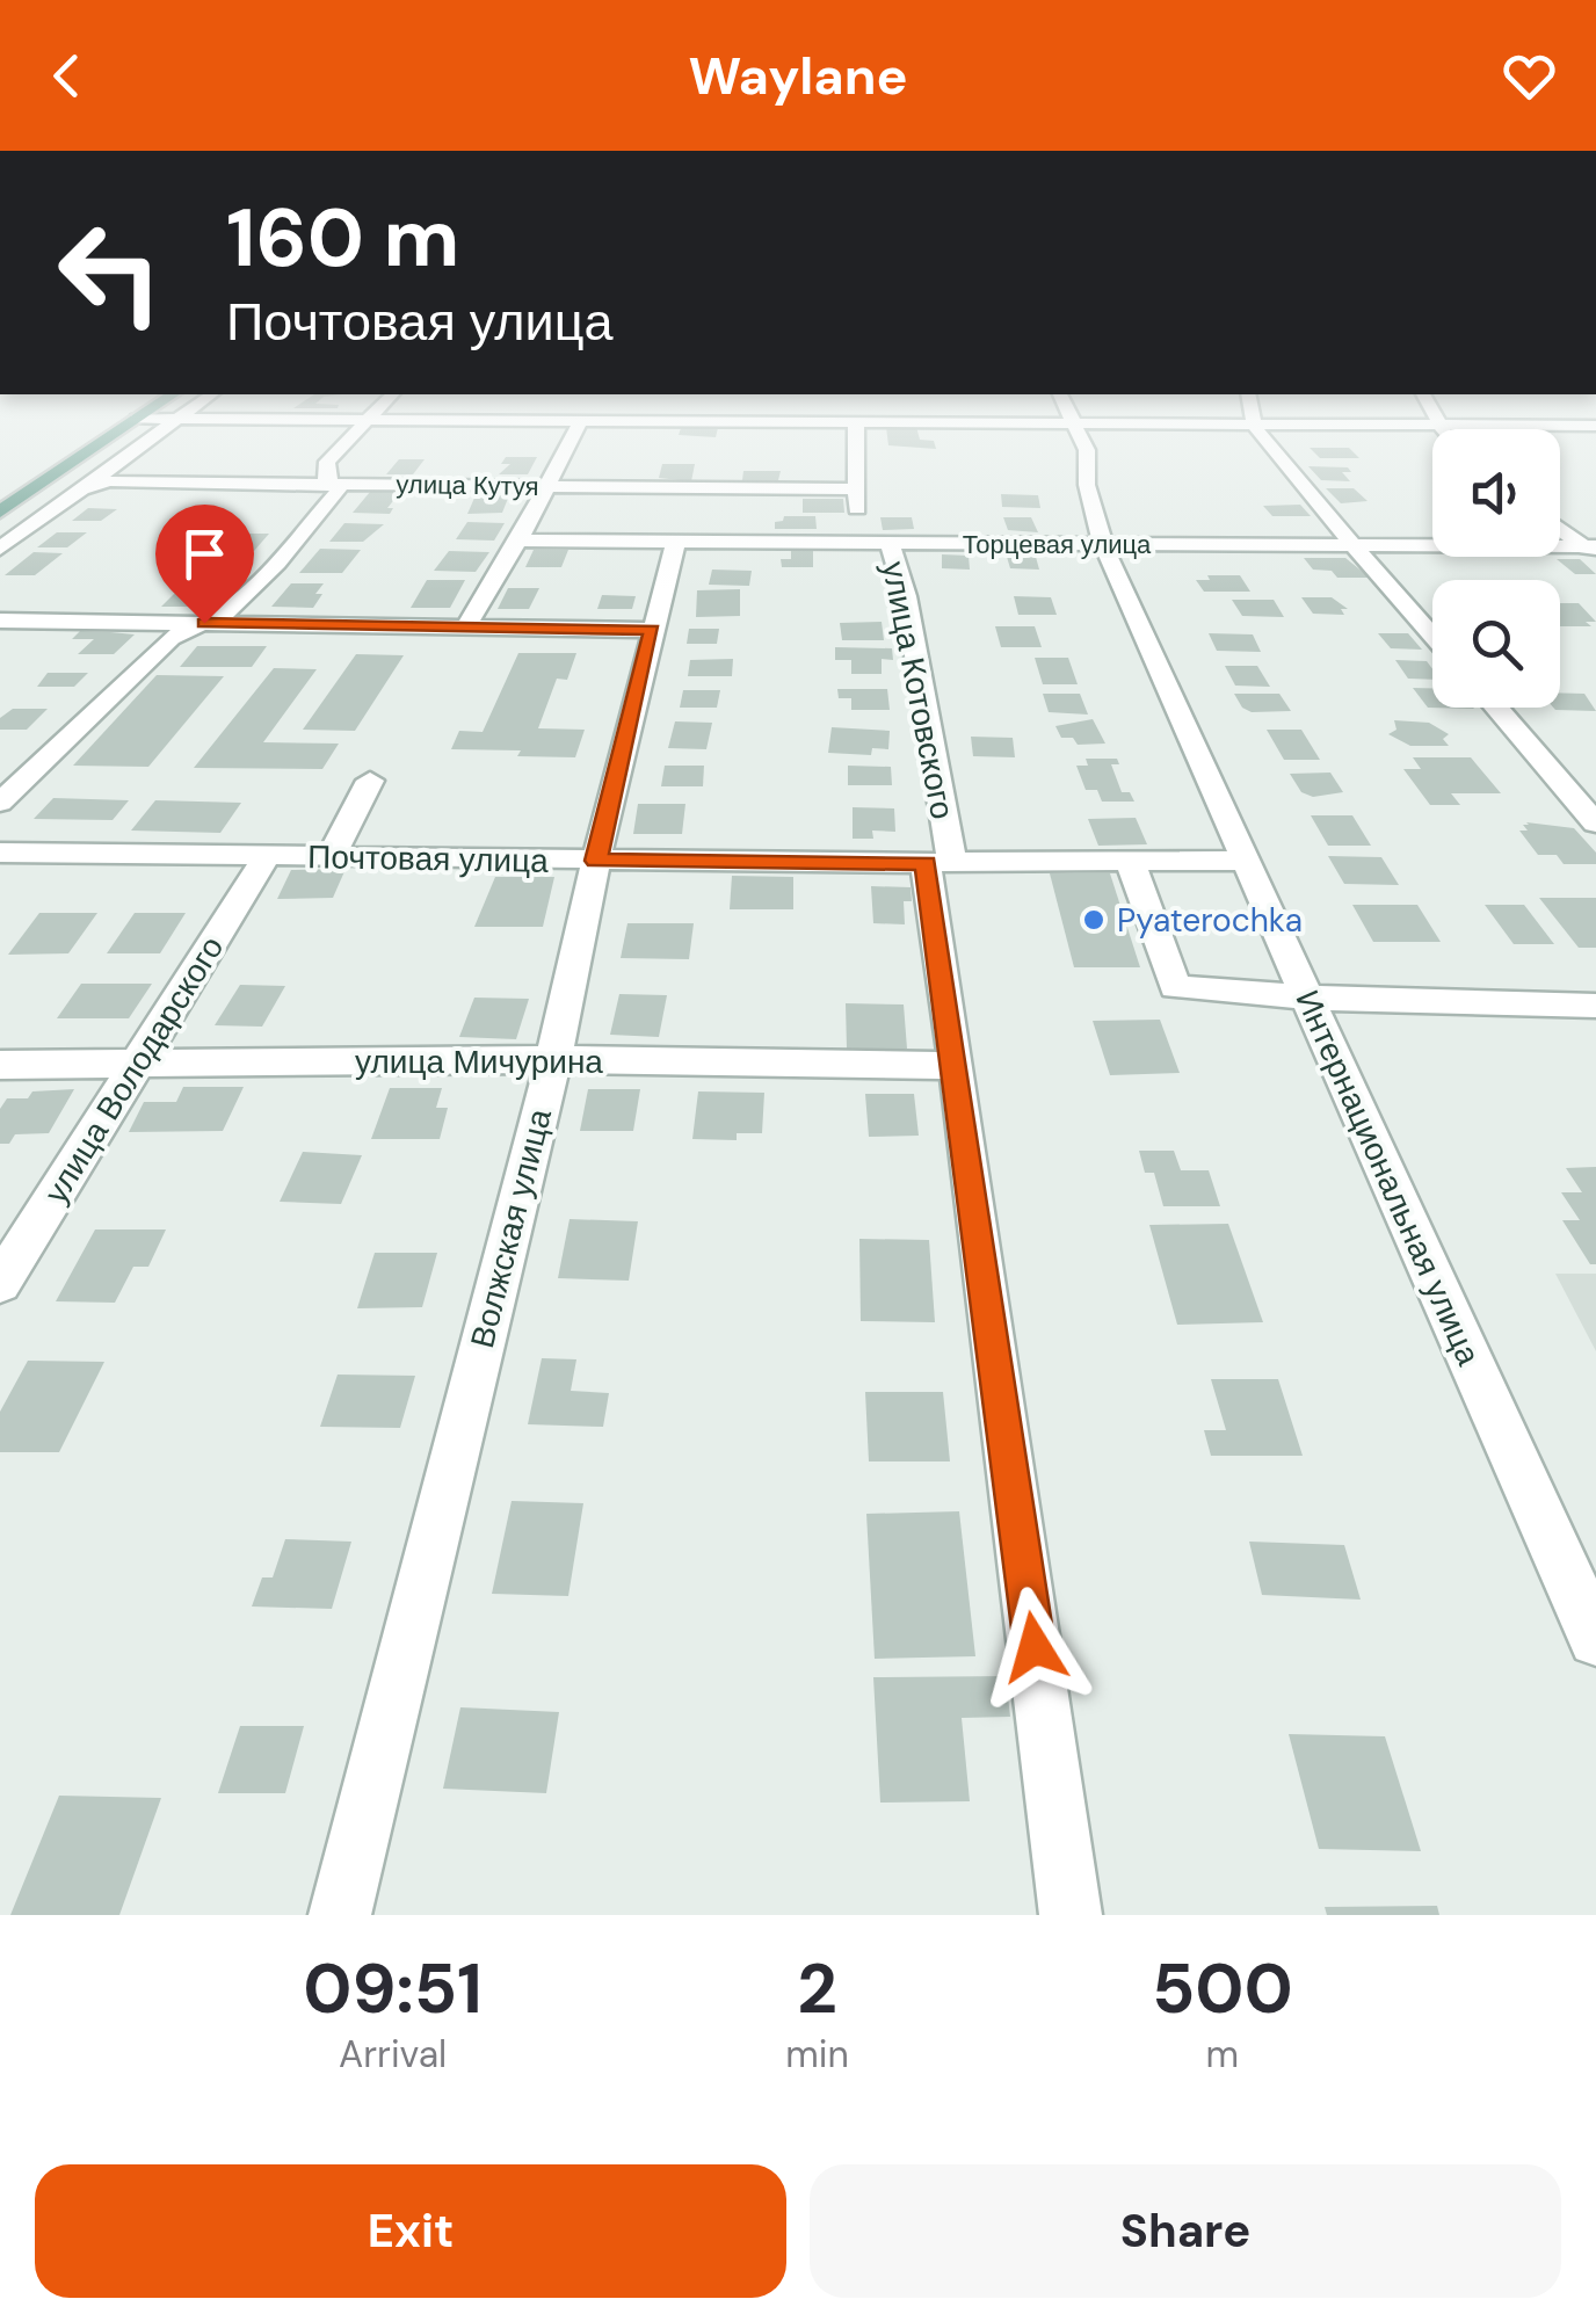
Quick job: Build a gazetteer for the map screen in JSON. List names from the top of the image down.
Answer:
{
  "streets": {
    "street": [
      "улица Кутуя",
      "Торцевая улица",
      "улица Котовского",
      "Почтовая улица",
      "улица Мичурина",
      "улица Володарского",
      "Интернациональная улица",
      "Волжская улица"
    ]
  },
  "crossings": [
    ["улица Кутуя", "улица Котовского"],
    ["Торцевая улица", "улица Котовского"],
    ["Торцевая улица", "Интернациональная улица"],
    ["Торцевая улица", "Волжская улица"],
    ["улица Котовского", "Почтовая улица"],
    ["улица Котовского", "улица Мичурина"],
    ["Почтовая улица", "улица Володарского"],
    ["Почтовая улица", "Интернациональная улица"],
    ["Почтовая улица", "Волжская улица"],
    ["улица Мичурина", "улица Володарского"],
    ["улица Мичурина", "Волжская улица"]
  ],
  "places": ["Pyaterochka"],
  "page": {
    "header": "Waylane",
    "turn": ["160 m", "Почтовая улица"],
    "eta": [
      "09:51",
      "Arrival",
      "2",
      "min",
      "500",
      "m"
    ],
    "buttons": ["Exit", "Share"]
  }
}
